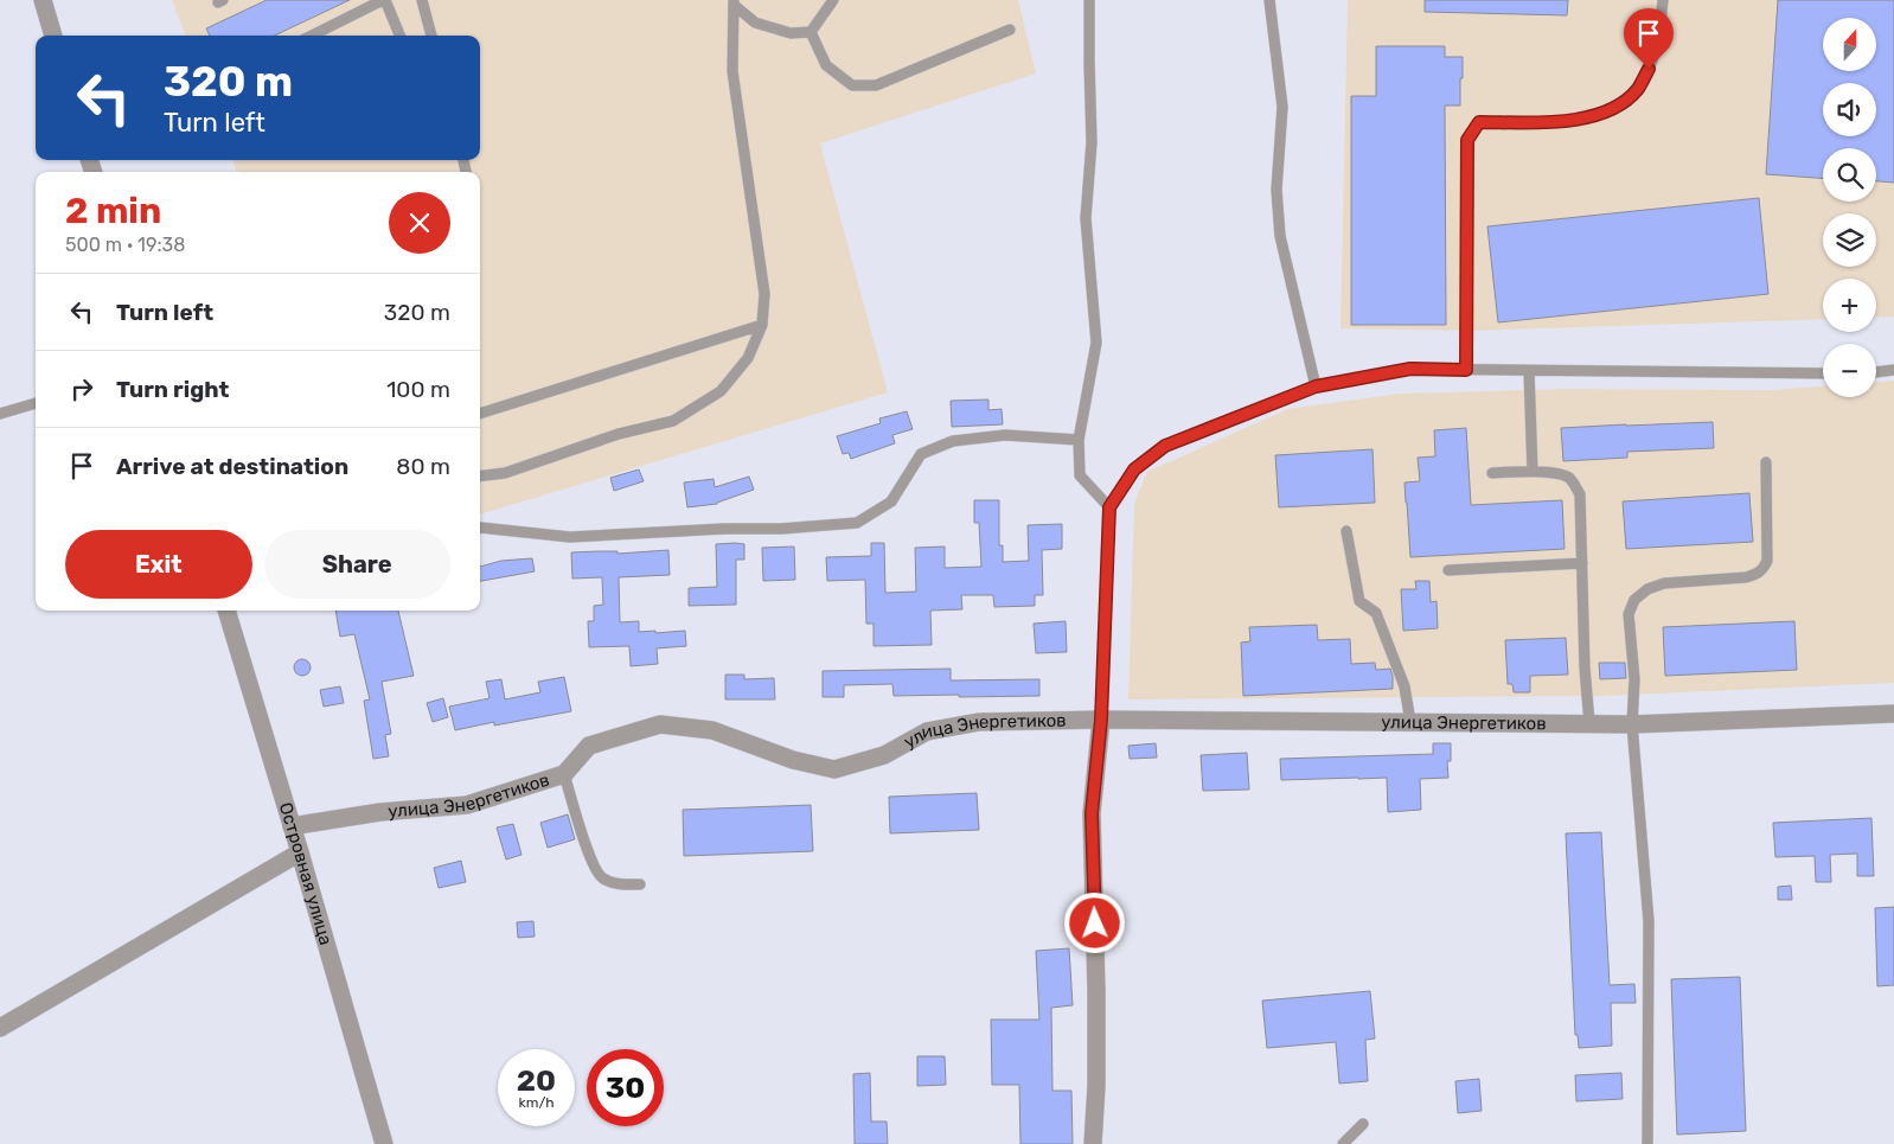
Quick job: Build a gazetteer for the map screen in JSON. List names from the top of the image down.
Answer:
{
  "streets": {
    "street": ["улица Энергетиков", "Островная улица"]
  },
  "crossings": [
    ["улица Энергетиков", "Островная улица"]
  ],
  "north": "top",
  "page": {
    "map_buttons": ["+", "−"],
    "turn": ["320 m", "Turn left"],
    "heading": ["2 min", "500 m · 19:38"],
    "list": [
      {
        "name": "Turn left",
        "value": "320 m"
      },
      {
        "name": "Turn right",
        "value": "100 m"
      },
      {
        "name": "Arrive at destination",
        "value": "80 m"
      }
    ],
    "buttons": ["Exit", "Share"],
    "speed": "20 km/h",
    "limit": "30"
  }
}
